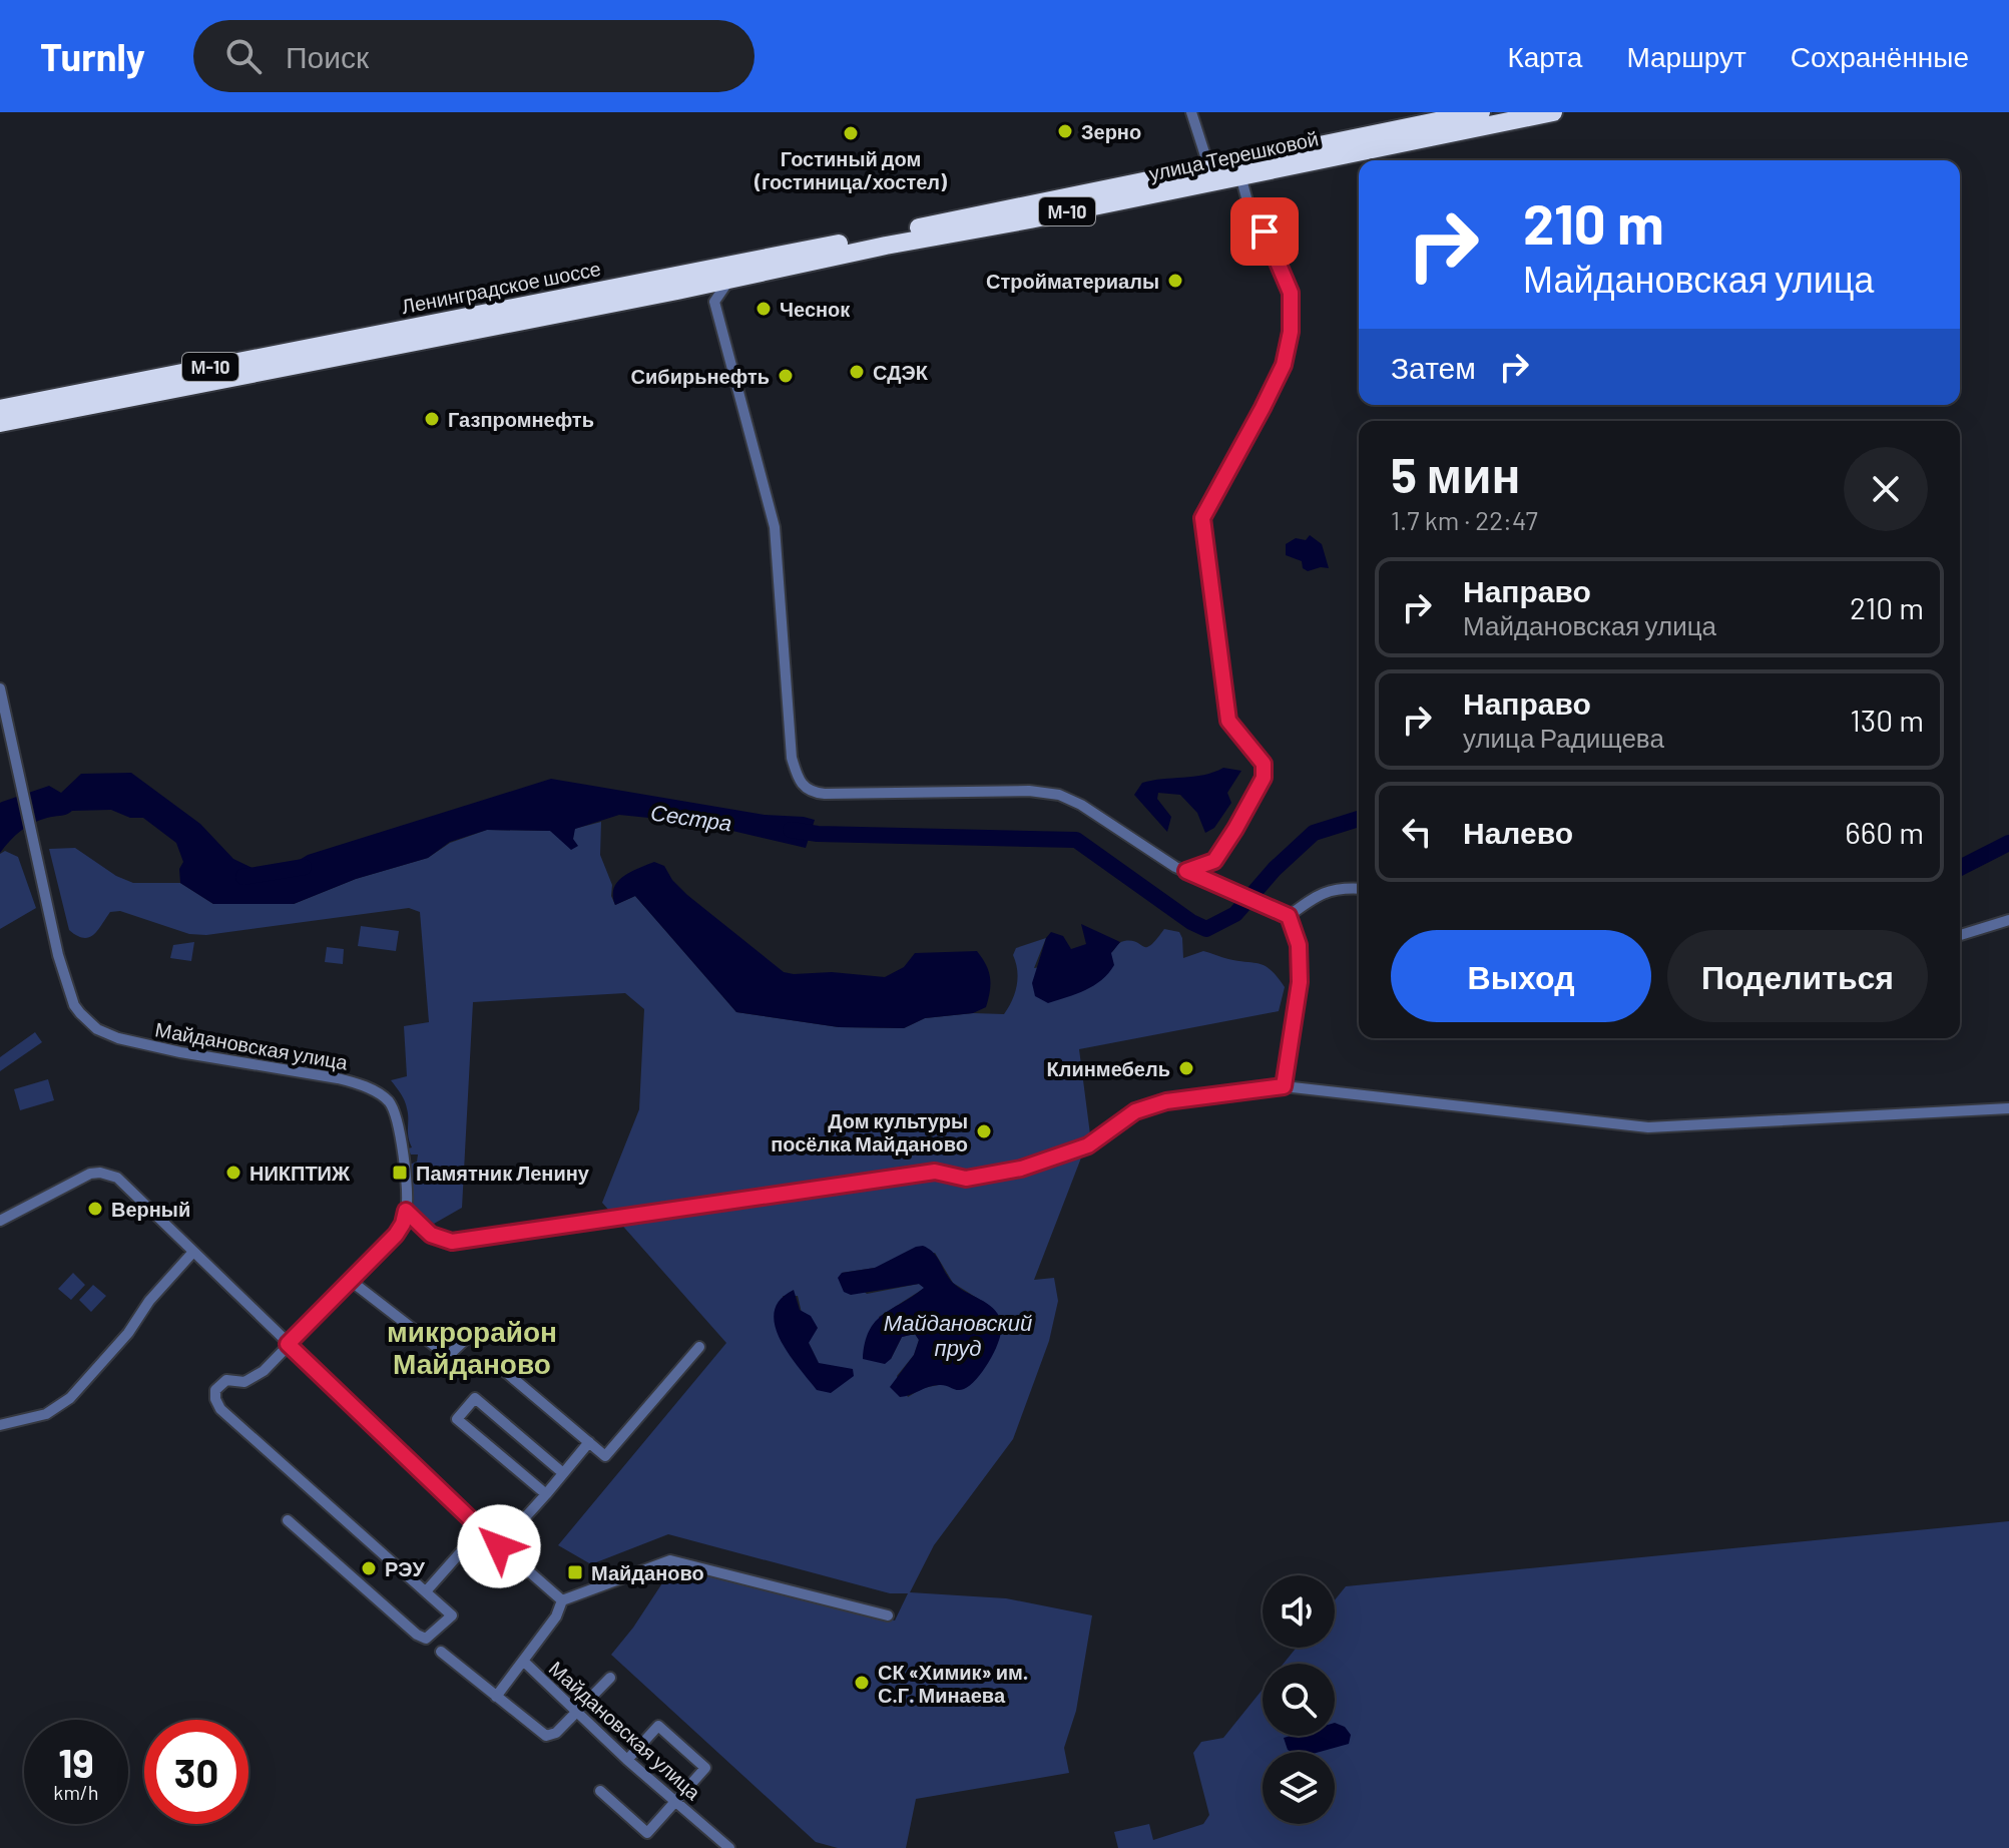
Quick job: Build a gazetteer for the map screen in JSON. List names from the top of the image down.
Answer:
{
  "streets": {
    "highway": ["улица Терешковой", "М-10", "Ленинградское шоссе"],
    "street": ["Майдановская улица"]
  },
  "crossings": [
    ["улица Терешковой", "Ленинградское шоссе"]
  ],
  "districts": ["микрорайон Майданово"],
  "water": ["Сестра", "Майдановский пруд"],
  "places": {
    "other": [
      "Зерно",
      "Гостиный дом (гостиница/хостел)",
      "Стройматериалы",
      "Чеснок",
      "СДЭК",
      "Сибирьнефть",
      "Газпромнефть",
      "Клинмебель",
      "Дом культуры посёлка Майданово",
      "НИКПТИЖ",
      "Верный",
      "РЭУ",
      "СК «Химик» им. С.Г. Минаева"
    ],
    "transit": ["Памятник Ленину", "Майданово"]
  },
  "page": {
    "header": "Turnly",
    "search": "Поиск",
    "nav": ["Карта", "Маршрут", "Сохранённые"],
    "turn": ["210 m", "Майдановская улица"],
    "then": "Затем",
    "heading": ["5 мин", "1.7 km · 22:47"],
    "list": [
      {
        "name": "Направо",
        "note": "Майдановская улица",
        "value": "210 m"
      },
      {
        "name": "Направо",
        "note": "улица Радищева",
        "value": "130 m"
      },
      {
        "name": "Налево",
        "value": "660 m"
      }
    ],
    "buttons": ["Выход", "Поделиться"],
    "speed": "19 km/h",
    "limit": "30"
  }
}
